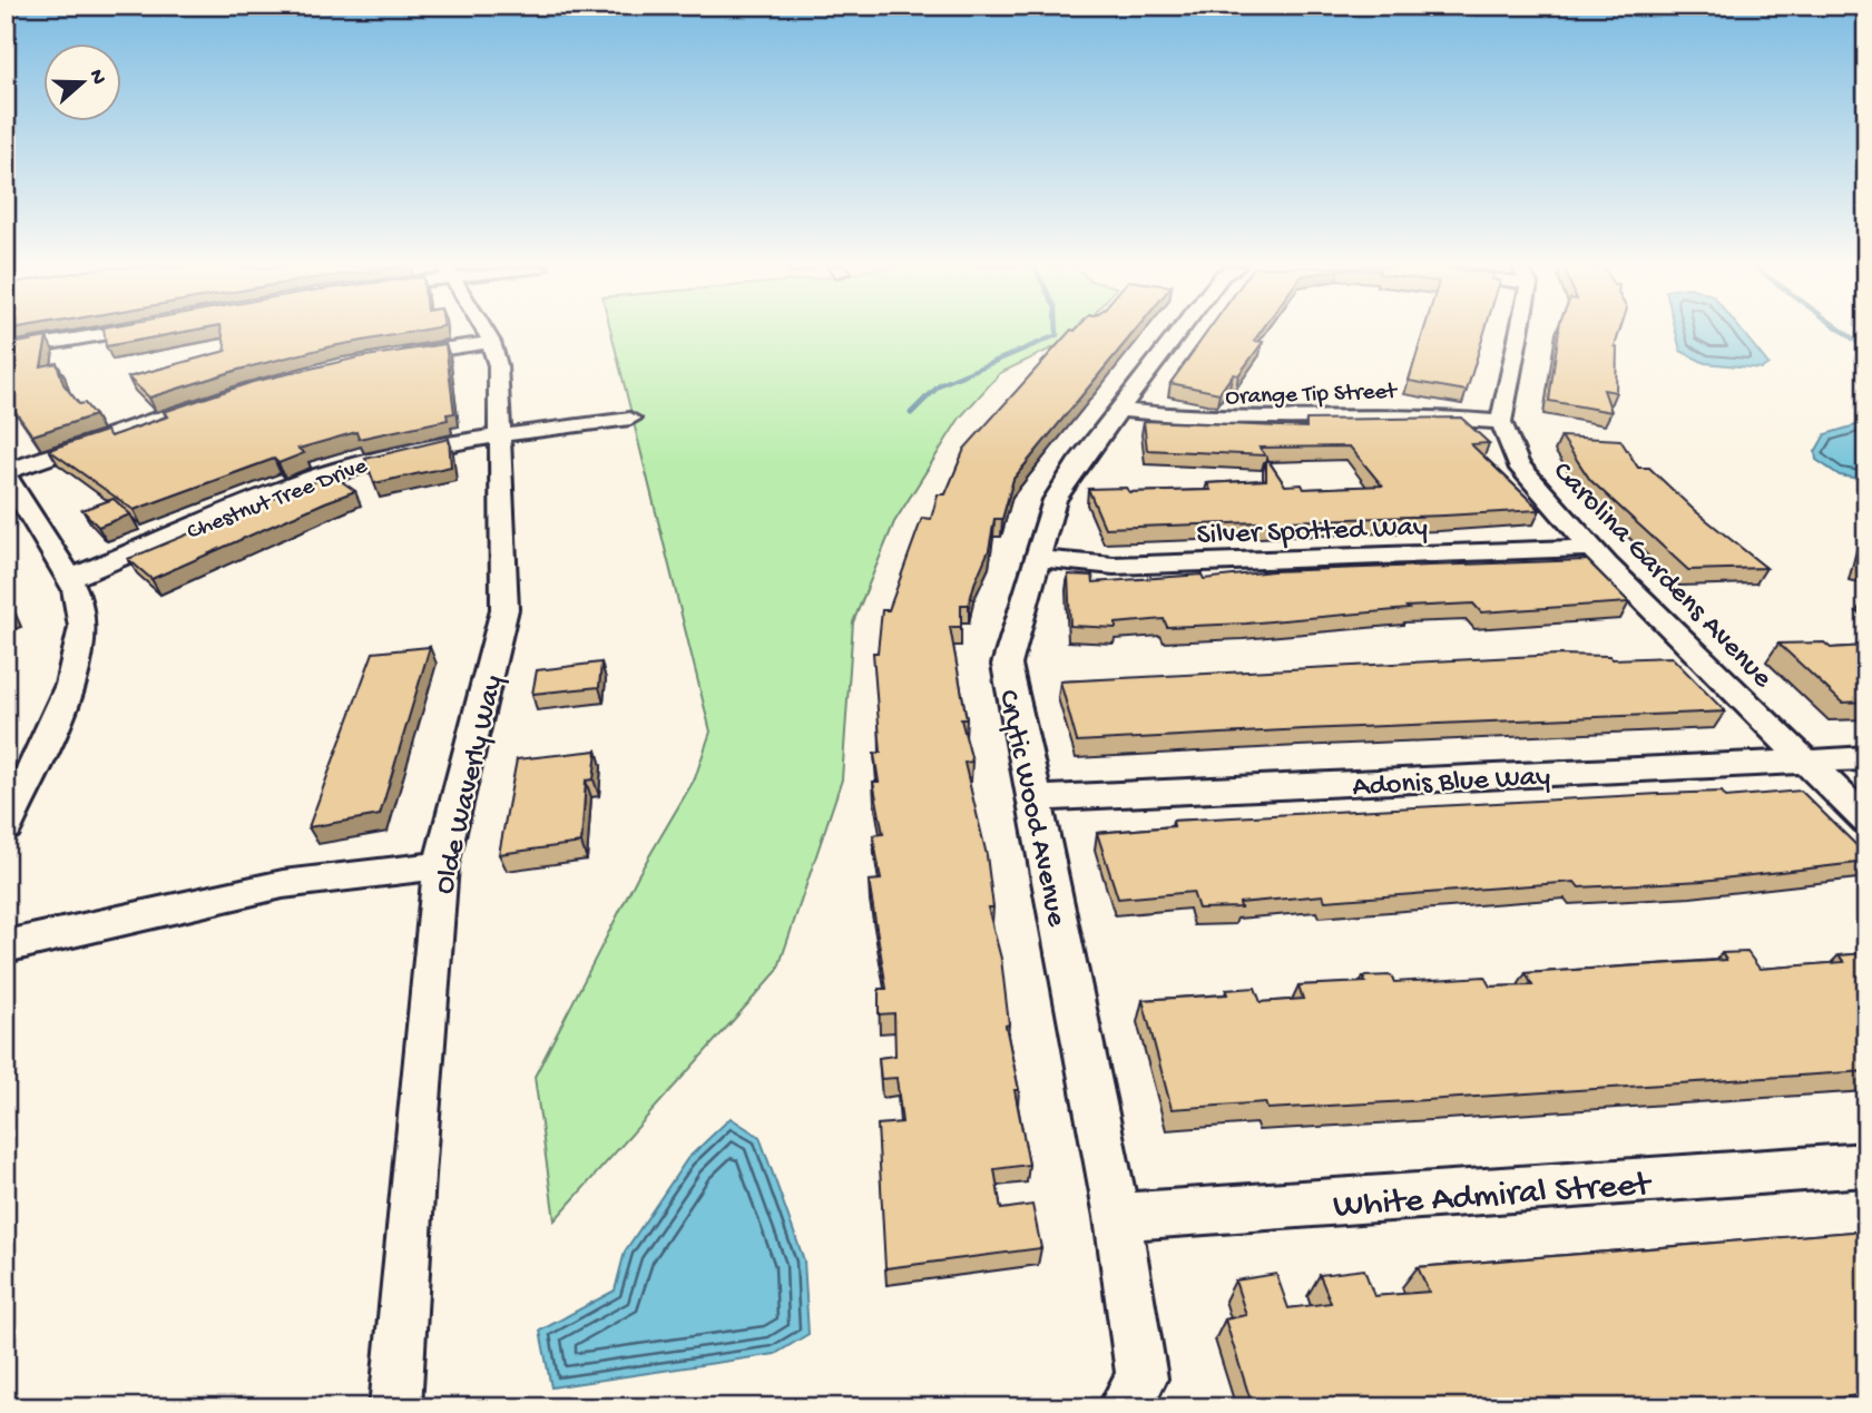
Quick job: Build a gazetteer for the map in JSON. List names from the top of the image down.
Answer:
{
  "streets": {
    "street": [
      "Orange Tip Street",
      "Chestnut Tree Drive",
      "Silver Spotted Way",
      "Carolina Gardens Avenue",
      "Adonis Blue Way",
      "Olde Waverly Way",
      "Crytic Wood Avenue",
      "White Admiral Street"
    ]
  },
  "crossings": [
    ["Orange Tip Street", "Carolina Gardens Avenue"],
    ["Orange Tip Street", "Crytic Wood Avenue"],
    ["Chestnut Tree Drive", "Olde Waverly Way"],
    ["Silver Spotted Way", "Carolina Gardens Avenue"],
    ["Silver Spotted Way", "Crytic Wood Avenue"],
    ["Carolina Gardens Avenue", "Adonis Blue Way"],
    ["Adonis Blue Way", "Crytic Wood Avenue"],
    ["Crytic Wood Avenue", "White Admiral Street"]
  ],
  "north": "right"
}
